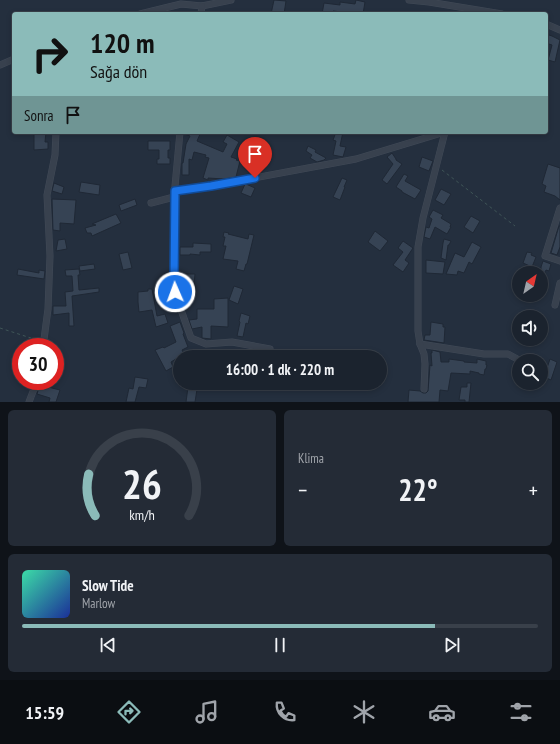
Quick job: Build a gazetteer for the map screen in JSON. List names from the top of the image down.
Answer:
{
  "north": "top right",
  "page": {
    "turn": ["120 m", "Sağa dön"],
    "then": "Sonra",
    "limit": "30",
    "trip": "16:00 · 1 dk · 220 m",
    "tile": "Klima",
    "heat": ["−", "22°", "+"],
    "song": ["Slow Tide", "Marlow"],
    "tabs": "15:59",
    "gauge": ["26", "km/h"]
  }
}
